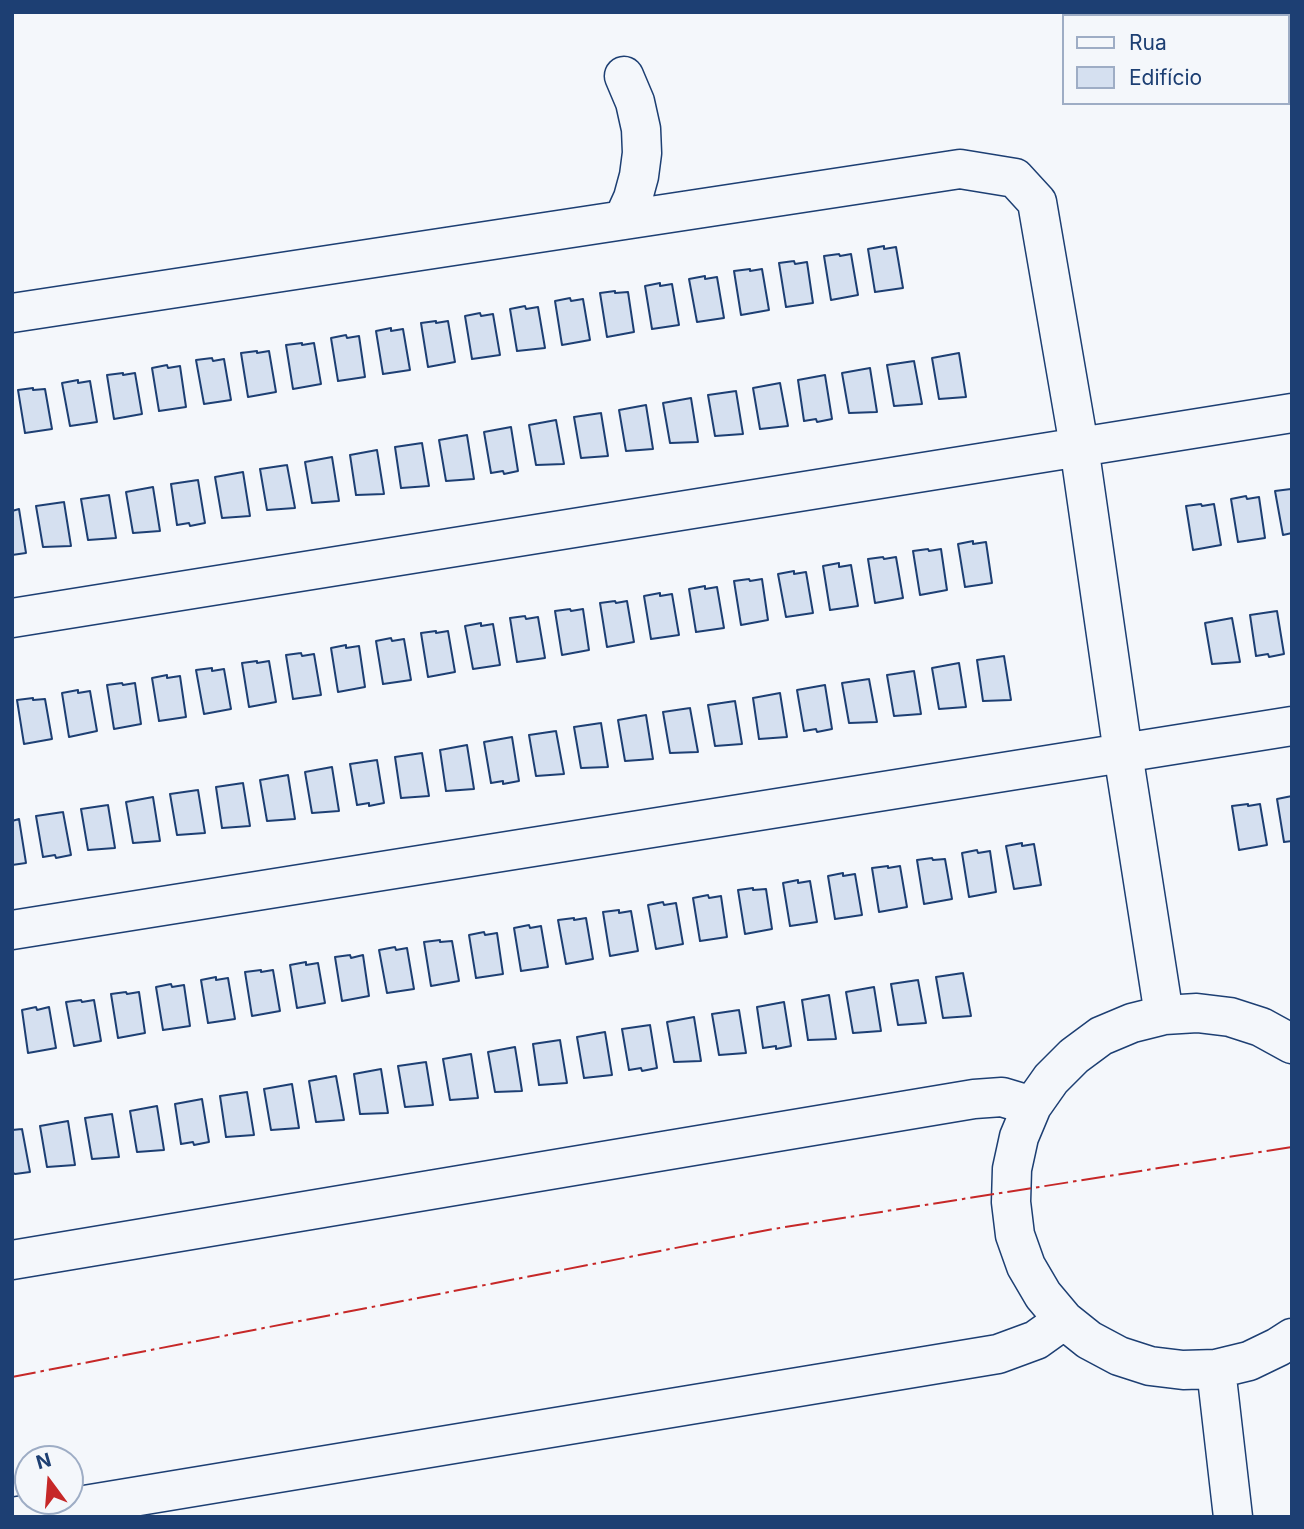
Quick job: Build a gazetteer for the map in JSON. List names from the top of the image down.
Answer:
{
  "legend": ["Rua", "Edifício"],
  "north": "top"
}
